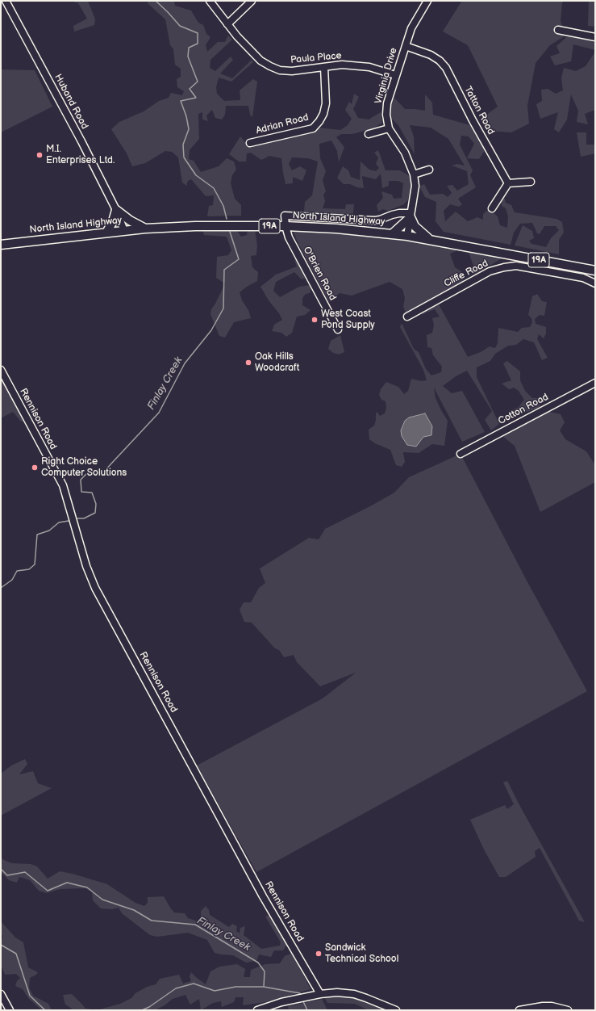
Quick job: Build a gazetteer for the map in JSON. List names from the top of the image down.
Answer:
{
  "streets": {
    "main road": ["North Island Highway", "19A"],
    "street": [
      "Paula Place",
      "Virginia Drive",
      "Huband Road",
      "Tatton Road",
      "Adrian Road",
      "O'Brien Road",
      "Cliffe Road",
      "Cotton Road",
      "Rennison Road"
    ]
  },
  "crossings": [
    ["Paula Place", "Virginia Drive"],
    ["Paula Place", "Adrian Road"],
    ["Virginia Drive", "Tatton Road"],
    ["Virginia Drive", "North Island Highway"],
    ["Huband Road", "North Island Highway"],
    ["North Island Highway", "O'Brien Road"]
  ],
  "water": ["Finlay Creek"],
  "places": [
    "M.I. Enterprises Ltd.",
    "West Coast Pond Supply",
    "Oak Hills Woodcraft",
    "Right Choice Computer Solutions",
    "Sandwick Technical School"
  ]
}
